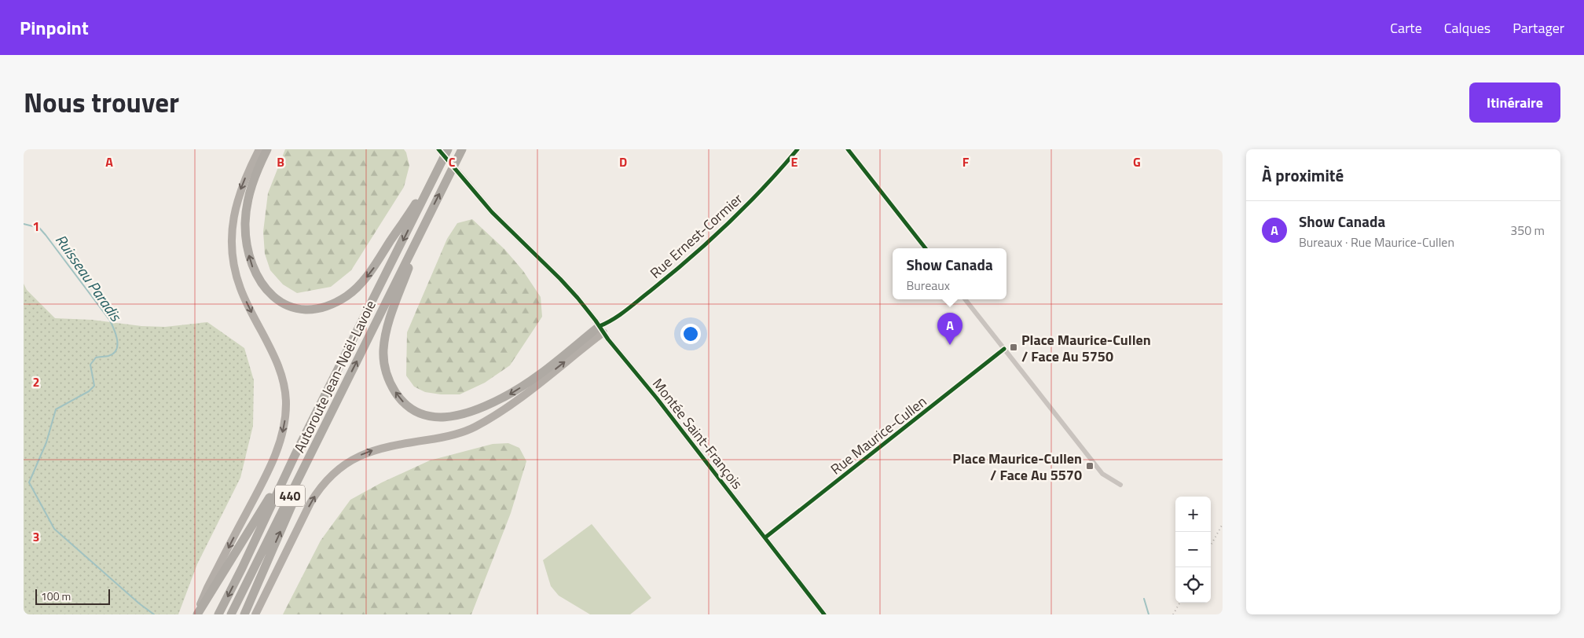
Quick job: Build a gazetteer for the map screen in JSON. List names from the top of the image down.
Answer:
{
  "streets": {
    "highway": ["Autoroute Jean-Noël-Lavoie", "440"],
    "street": ["Rue Ernest-Cormier", "Montée Saint-François", "Rue Maurice-Cullen"]
  },
  "crossings": [
    ["Rue Ernest-Cormier", "Montée Saint-François"],
    ["Montée Saint-François", "Rue Maurice-Cullen"]
  ],
  "water": ["Ruisseau Paradis"],
  "places": {
    "transit": ["Place Maurice-Cullen / Face Au 5750", "Place Maurice-Cullen / Face Au 5570"]
  },
  "scale_bar": "100 m",
  "page": {
    "header": "Pinpoint",
    "nav": ["Carte", "Calques", "Partager"],
    "title": "Nous trouver",
    "buttons": "Itinéraire",
    "heading": "À proximité",
    "list": [
      {
        "mark": "A",
        "name": "Show Canada",
        "note": "Bureaux · Rue Maurice-Cullen",
        "value": "350 m"
      }
    ],
    "popup": ["Show Canada", "Bureaux"],
    "pins": "A",
    "map_buttons": ["+", "−"],
    "scale": "100 m"
  },
  "grid": {
    "columns": [
      "A",
      "B",
      "C",
      "D",
      "E",
      "F",
      "G"
    ],
    "rows": ["1", "2", "3"]
  }
}
